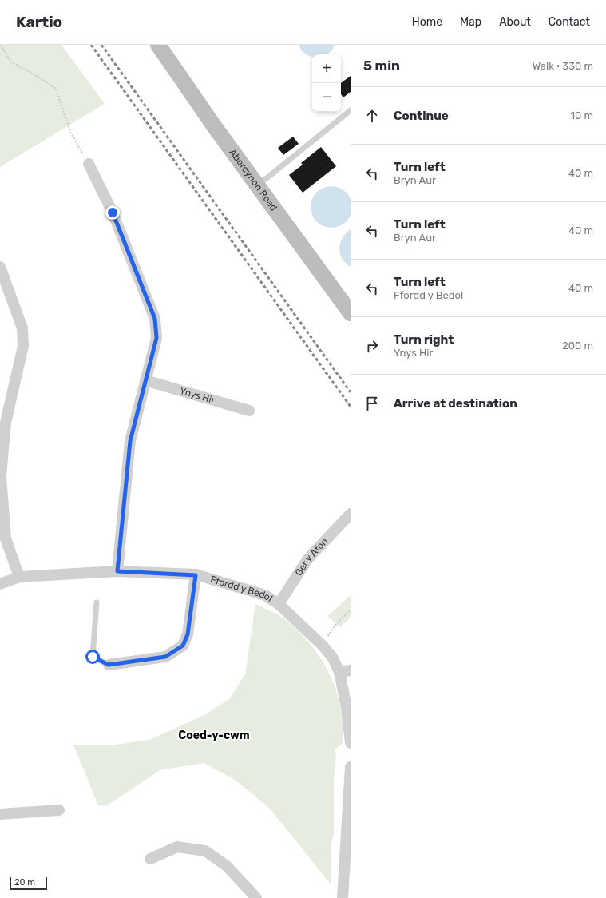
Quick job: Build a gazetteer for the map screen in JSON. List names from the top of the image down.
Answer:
{
  "streets": {
    "street": [
      "Abercynon Road",
      "Ynys Hir",
      "Ger y Afon",
      "Ffordd y Bedol"
    ]
  },
  "crossings": [
    ["Ger y Afon", "Ffordd y Bedol"]
  ],
  "districts": ["Coed-y-cwm"],
  "scale_bar": "20 m",
  "page": {
    "header": "Kartio",
    "nav": [
      "Home",
      "Map",
      "About",
      "Contact"
    ],
    "heading": ["5 min", "Walk · 330 m"],
    "map_buttons": ["+", "−"],
    "list": [
      ["Continue", "10 m"],
      ["Turn left", "Bryn Aur", "40 m"],
      ["Turn left", "Bryn Aur", "40 m"],
      ["Turn left", "Ffordd y Bedol", "40 m"],
      ["Turn right", "Ynys Hir", "200 m"],
      "Arrive at destination"
    ],
    "scale": "20 m"
  }
}
